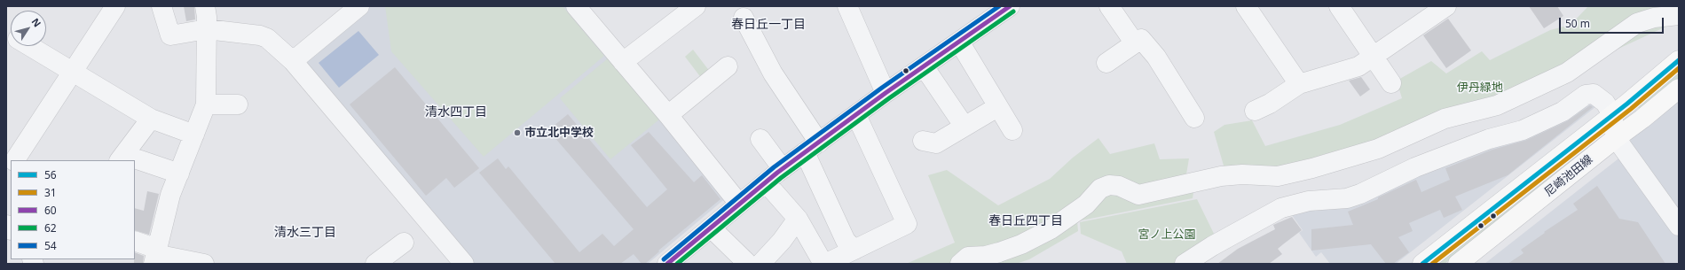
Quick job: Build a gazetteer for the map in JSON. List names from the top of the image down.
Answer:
{
  "streets": {
    "main road": ["尼崎池田線"]
  },
  "districts": [
    "春日丘一丁目",
    "清水四丁目",
    "春日丘四丁目",
    "清水三丁目"
  ],
  "parks": ["伊丹緑地", "宮ノ上公園"],
  "places": ["市立北中学校"],
  "lines": [
    "transit line 60",
    "transit line 54",
    "transit line 62",
    "transit line 56",
    "transit line 31"
  ],
  "legend": [
    "56",
    "31",
    "60",
    "62",
    "54"
  ],
  "scale_bar": "50 m",
  "north": "top right"
}
